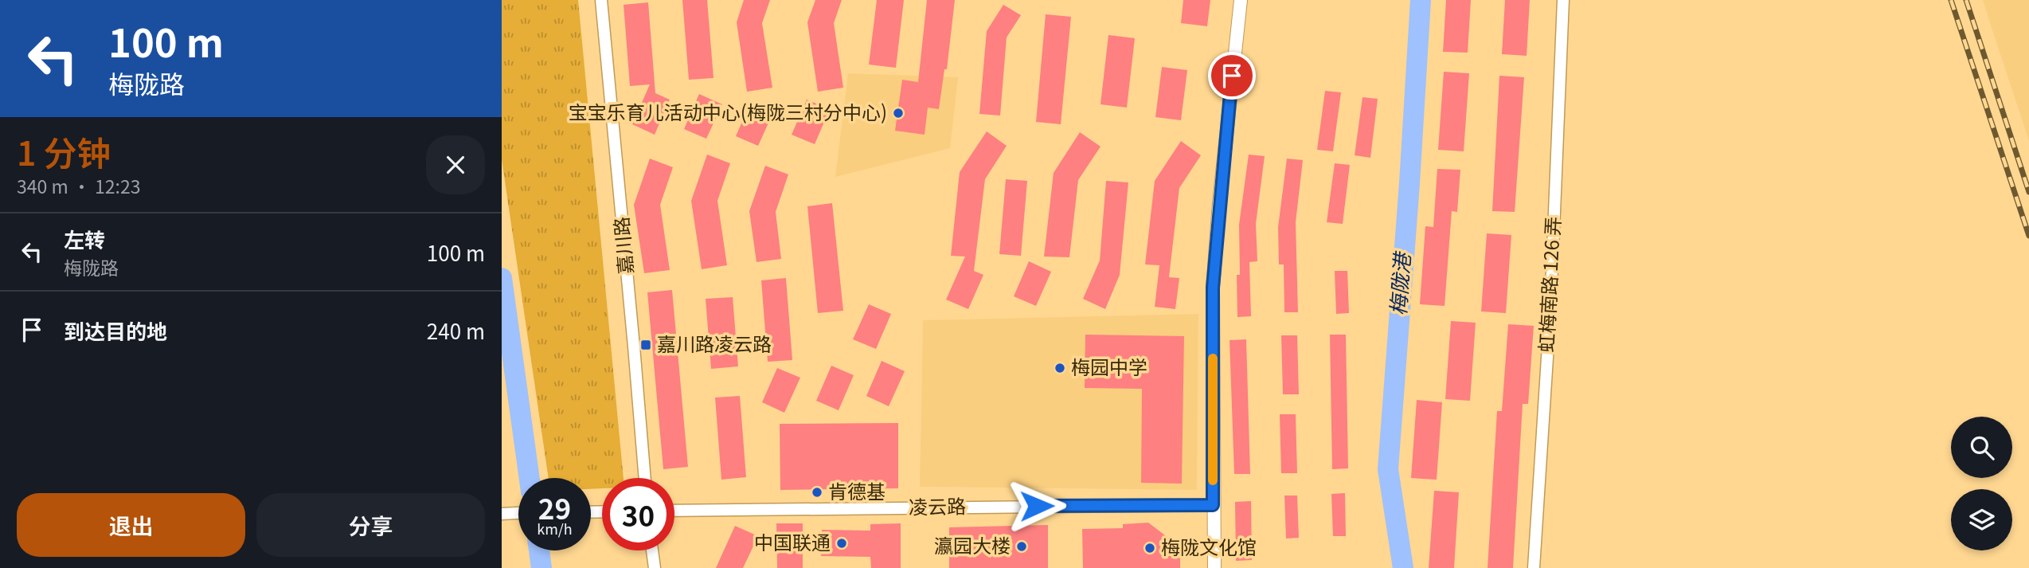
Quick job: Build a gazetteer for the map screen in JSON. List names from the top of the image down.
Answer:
{
  "streets": {
    "street": ["嘉川路", "虹梅南路 126 弄", "凌云路"]
  },
  "water": ["梅陇港"],
  "places": {
    "other": [
      "宝宝乐育儿活动中心(梅陇三村分中心)",
      "梅园中学",
      "肯德基",
      "中国联通",
      "瀛园大楼",
      "梅陇文化馆"
    ],
    "transit": ["嘉川路凌云路"]
  },
  "page": {
    "turn": ["100 m", "梅陇路"],
    "heading": ["1 分钟", "340 m · 12:23"],
    "list": [
      {
        "name": "左转",
        "note": "梅陇路",
        "value": "100 m"
      },
      {
        "name": "到达目的地",
        "value": "240 m"
      }
    ],
    "speed": "29 km/h",
    "limit": "30",
    "buttons": ["退出", "分享"]
  }
}
